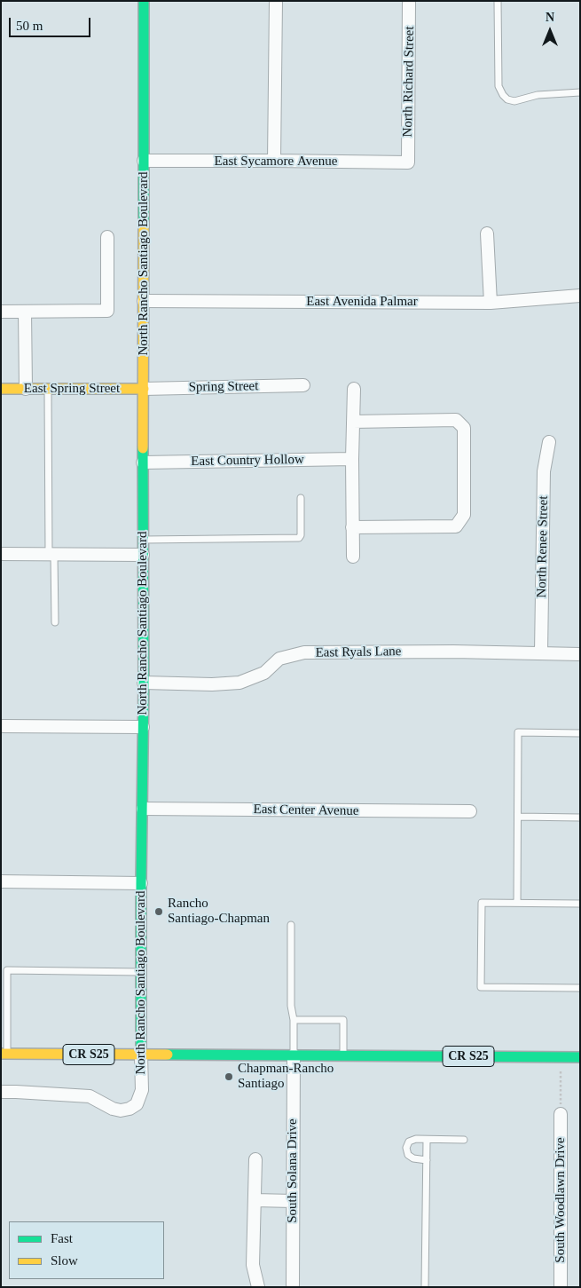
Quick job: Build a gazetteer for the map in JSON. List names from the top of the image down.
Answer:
{
  "streets": {
    "street": [
      "North Richard Street",
      "East Sycamore Avenue",
      "North Rancho Santiago Boulevard",
      "East Avenida Palmar",
      "Spring Street",
      "East Spring Street",
      "East Country Hollow",
      "North Renee Street",
      "East Ryals Lane",
      "East Center Avenue",
      "CR S25",
      "South Solana Drive",
      "South Woodlawn Drive"
    ]
  },
  "crossings": [
    ["North Richard Street", "East Sycamore Avenue"],
    ["East Sycamore Avenue", "North Rancho Santiago Boulevard"],
    ["North Rancho Santiago Boulevard", "East Avenida Palmar"],
    ["North Rancho Santiago Boulevard", "Spring Street"],
    ["North Rancho Santiago Boulevard", "East Spring Street"],
    ["North Rancho Santiago Boulevard", "East Country Hollow"],
    ["North Rancho Santiago Boulevard", "East Ryals Lane"],
    ["North Rancho Santiago Boulevard", "East Center Avenue"],
    ["North Rancho Santiago Boulevard", "CR S25"],
    ["Spring Street", "East Spring Street"],
    ["North Renee Street", "East Ryals Lane"],
    ["CR S25", "South Solana Drive"]
  ],
  "places": ["Rancho Santiago-Chapman", "Chapman-Rancho Santiago"],
  "legend": ["Fast", "Slow"],
  "scale_bar": "50 m",
  "north": "top"
}
